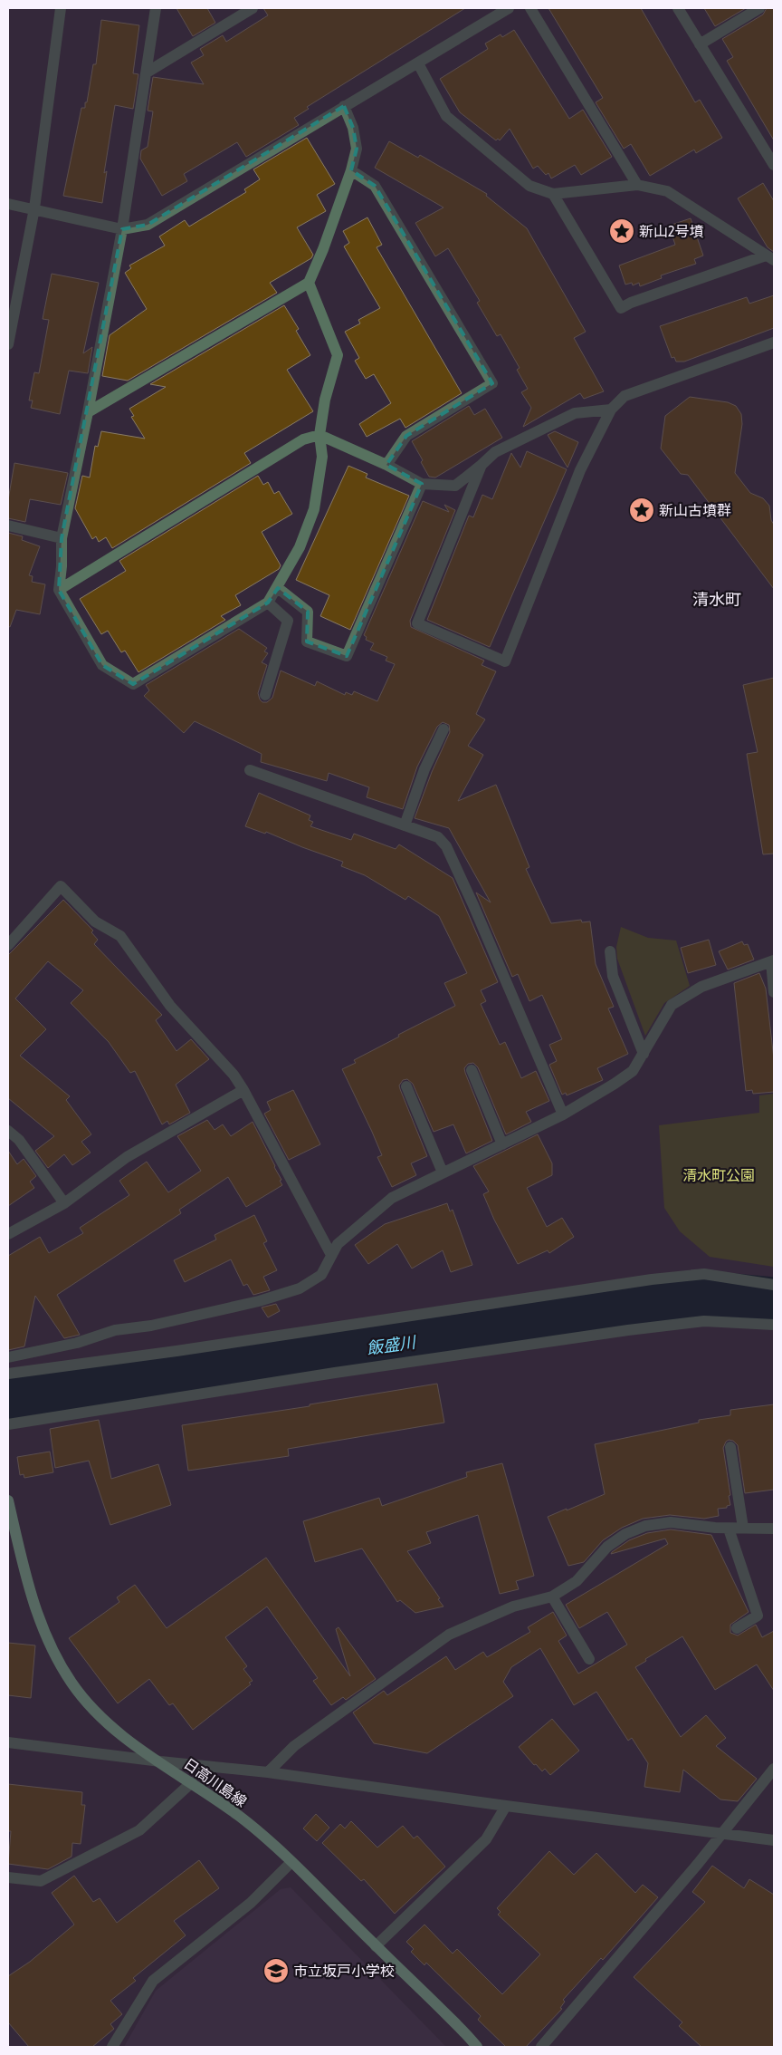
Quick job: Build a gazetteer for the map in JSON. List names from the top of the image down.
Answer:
{
  "streets": {
    "main road": ["日高川島線"]
  },
  "districts": ["清水町"],
  "water": ["飯盛川"],
  "parks": ["清水町公園"],
  "places": {
    "place": ["新山2号墳", "新山古墳群"],
    "school or university": ["市立坂戸小学校"]
  }
}
